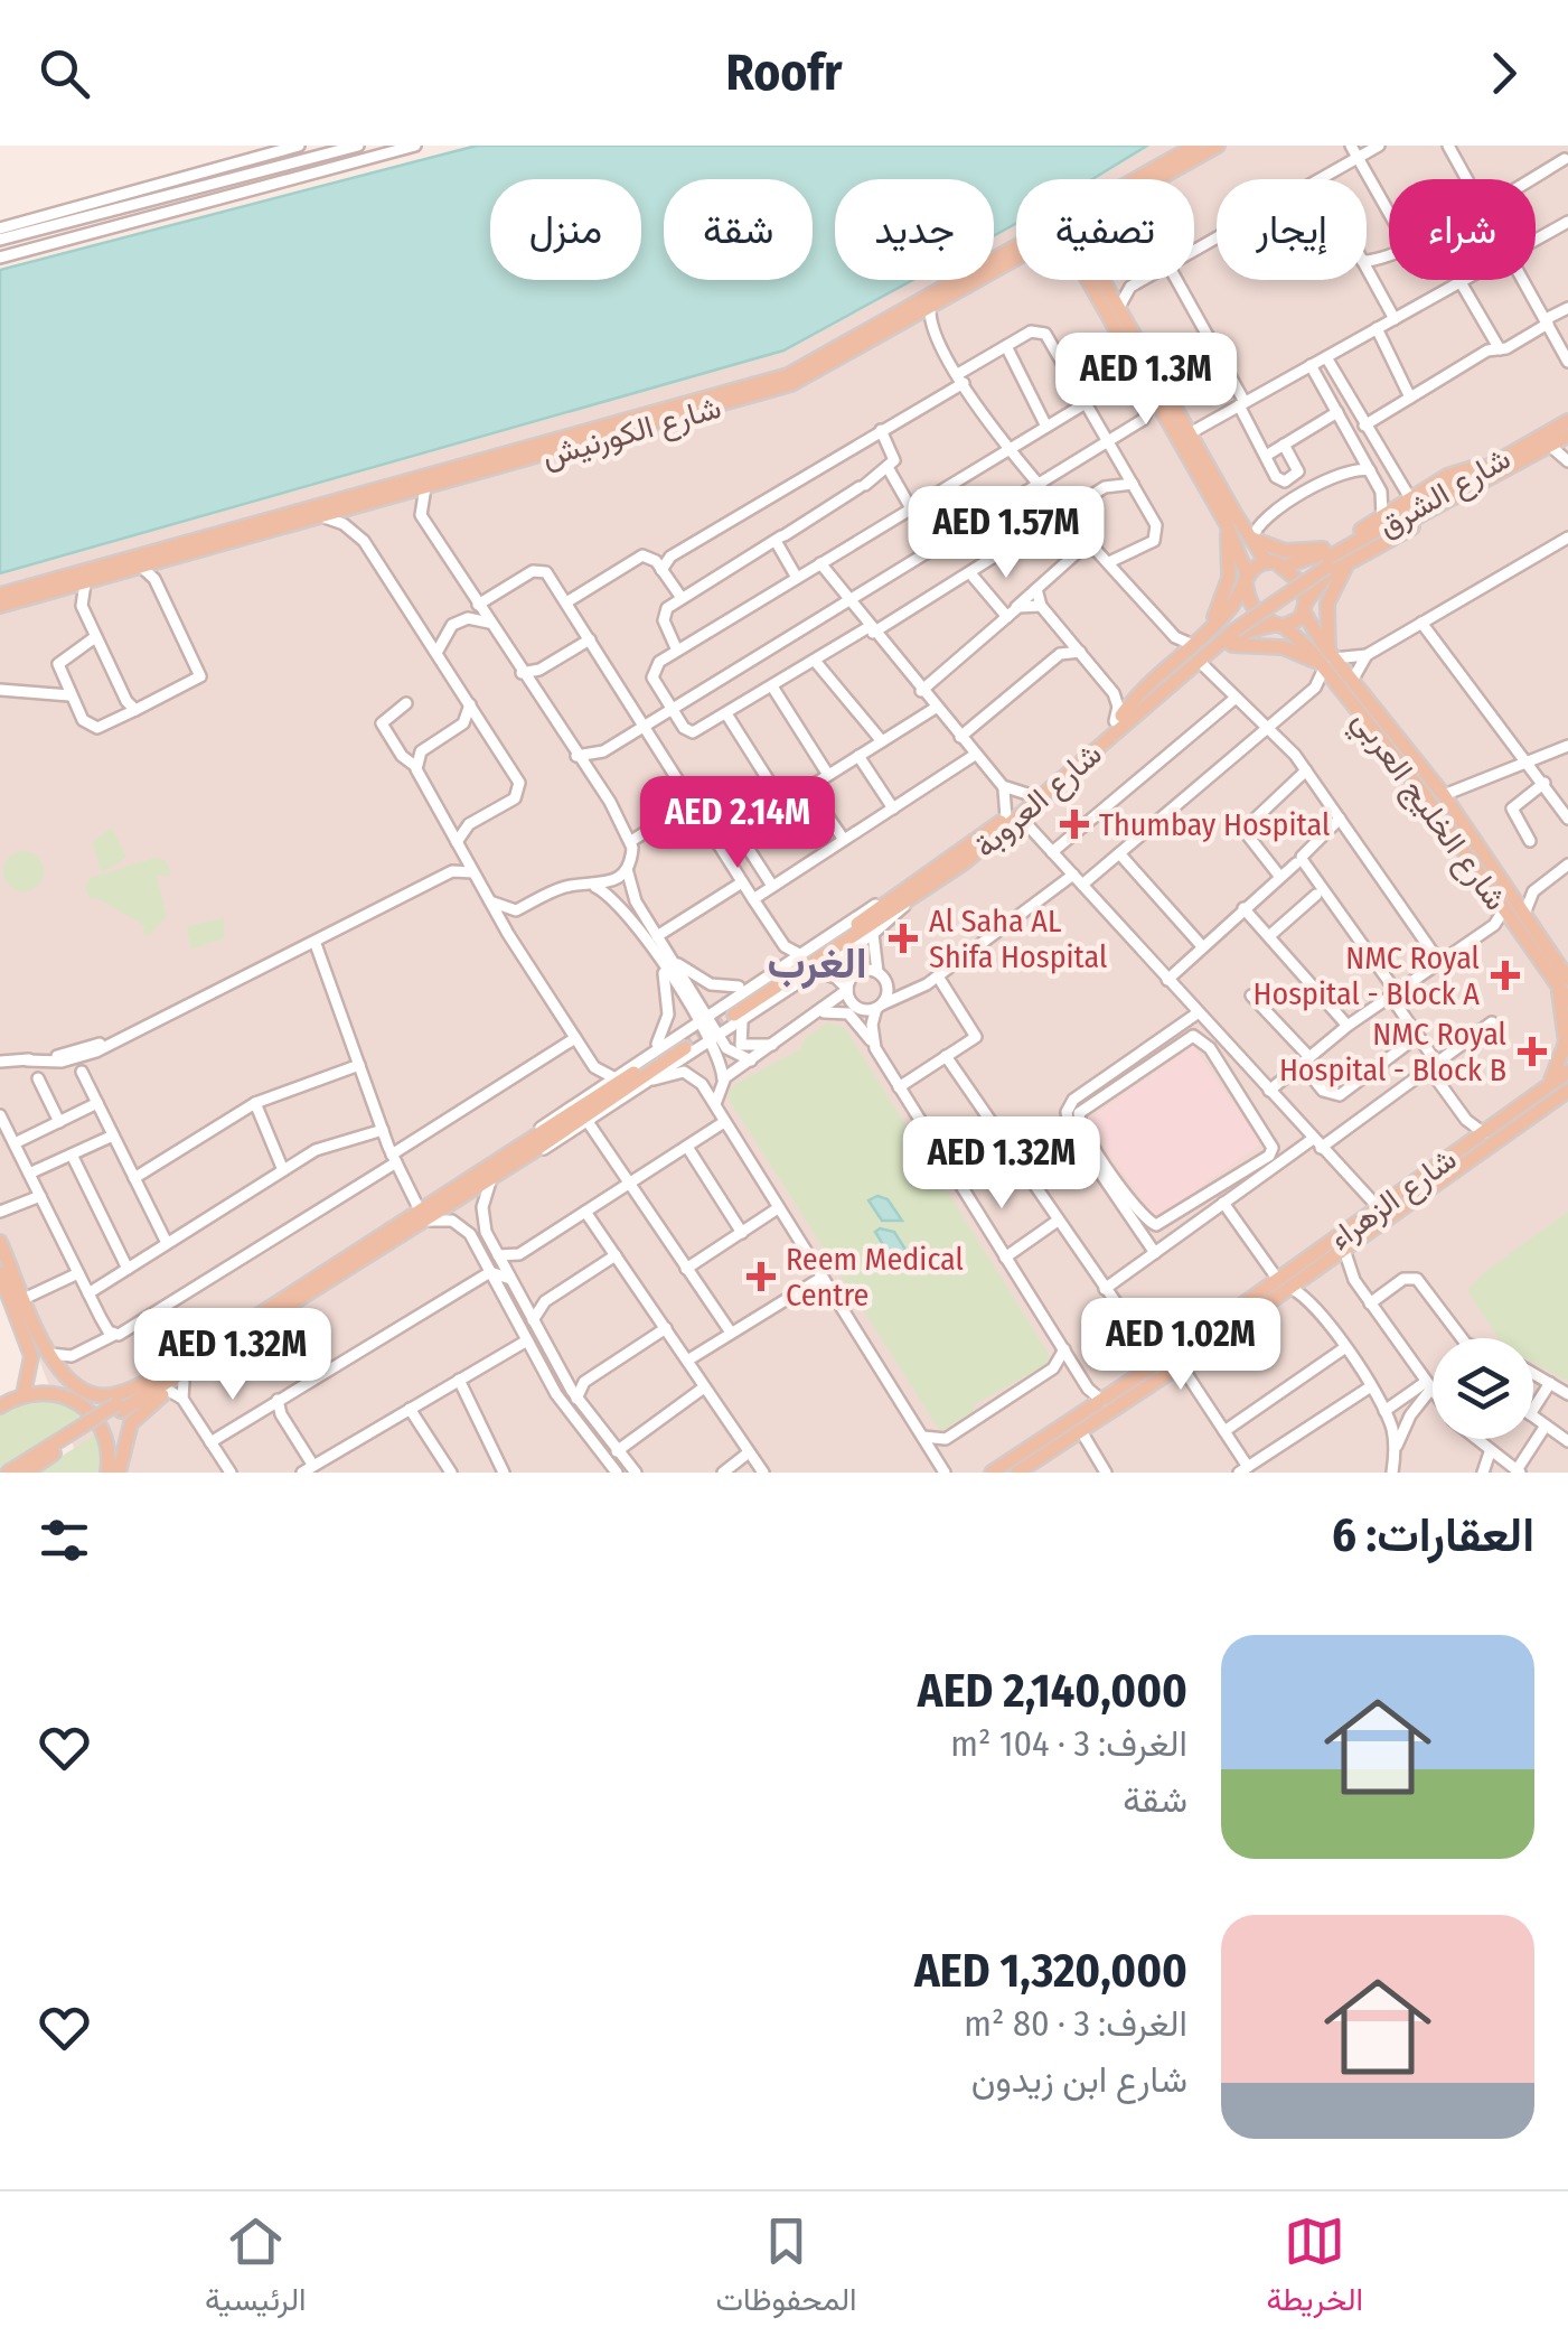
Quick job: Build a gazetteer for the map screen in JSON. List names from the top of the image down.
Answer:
{
  "streets": {
    "main road": [
      "شارع الكورنيش",
      "شارع الشرق",
      "شارع العروبة",
      "شارع الخليج العربي",
      "شارع الزهراء"
    ]
  },
  "crossings": [
    ["شارع الشرق", "شارع العروبة"]
  ],
  "districts": ["الغرب"],
  "places": {
    "health": [
      "Thumbay Hospital",
      "Al Saha AL Shifa Hospital",
      "NMC Royal Hospital - Block A",
      "NMC Royal Hospital - Block B",
      "Reem Medical Centre"
    ]
  },
  "page": {
    "header": "Roofr",
    "chip": [
      "شراء",
      "إيجار",
      "تصفية",
      "جديد",
      "شقة",
      "منزل"
    ],
    "price": [
      "AED 1.3M",
      "AED 1.57M",
      "AED 2.14M",
      "AED 1.32M",
      "AED 1.02M",
      "AED 1.32M"
    ],
    "heading": "العقارات: 6",
    "list": [
      {
        "name": "AED 2,140,000",
        "note": "الغرف: 3 · 104 m² · شقة"
      },
      {
        "name": "AED 1,320,000",
        "note": "الغرف: 3 · 80 m² · شارع ابن زيدون"
      }
    ],
    "tabs": ["الخريطة", "المحفوظات", "الرئيسية"]
  }
}
